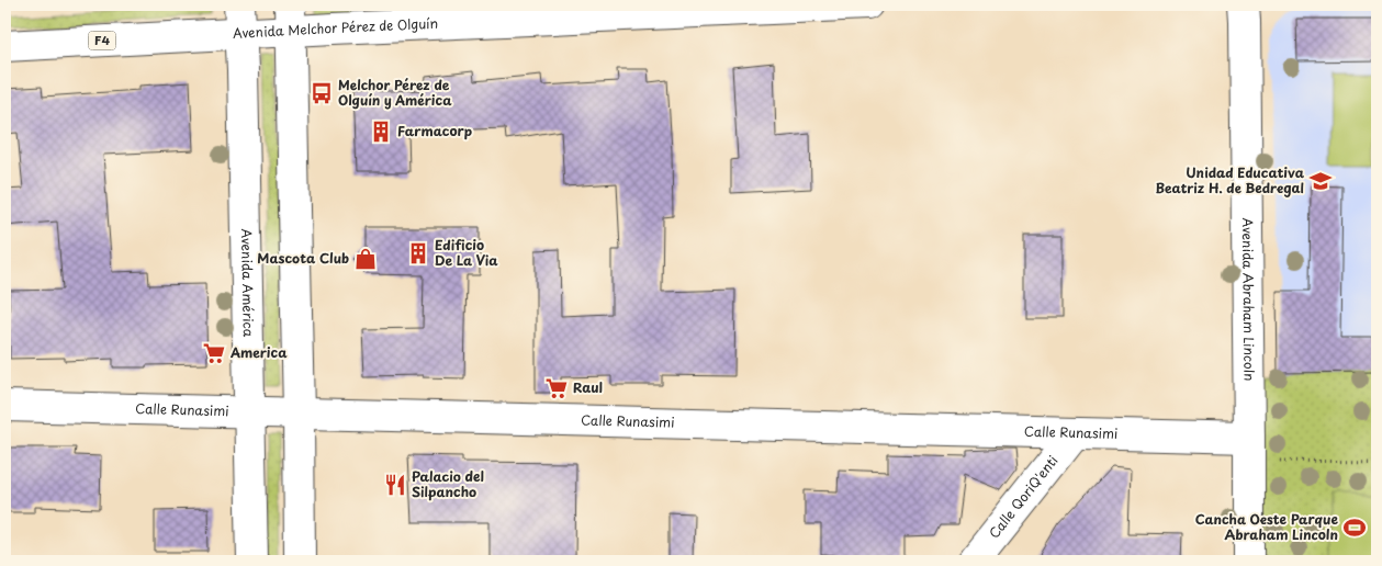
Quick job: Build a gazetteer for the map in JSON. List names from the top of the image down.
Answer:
{
  "streets": {
    "main road": [
      "Avenida Melchor Pérez de Olguín",
      "F4",
      "Avenida América",
      "Avenida Abraham Lincoln",
      "Calle Runasimi",
      "Calle QoriQ'enti"
    ]
  },
  "crossings": [
    ["Avenida Melchor Pérez de Olguín", "Avenida América"],
    ["Avenida América", "Calle Runasimi"],
    ["Avenida Abraham Lincoln", "Calle Runasimi"],
    ["Calle Runasimi", "Calle QoriQ'enti"]
  ],
  "places": {
    "bus stop": ["Melchor Pérez de Olguín y América"],
    "building": ["Farmacorp", "Edificio De La Via"],
    "school or university": ["Unidad Educativa Beatriz H. de Bedregal"],
    "shop": ["Mascota Club"],
    "supermarket": ["America", "Raul"],
    "restaurant": ["Palacio del Silpancho"],
    "sports": ["Cancha Oeste Parque Abraham Lincoln"]
  }
}
